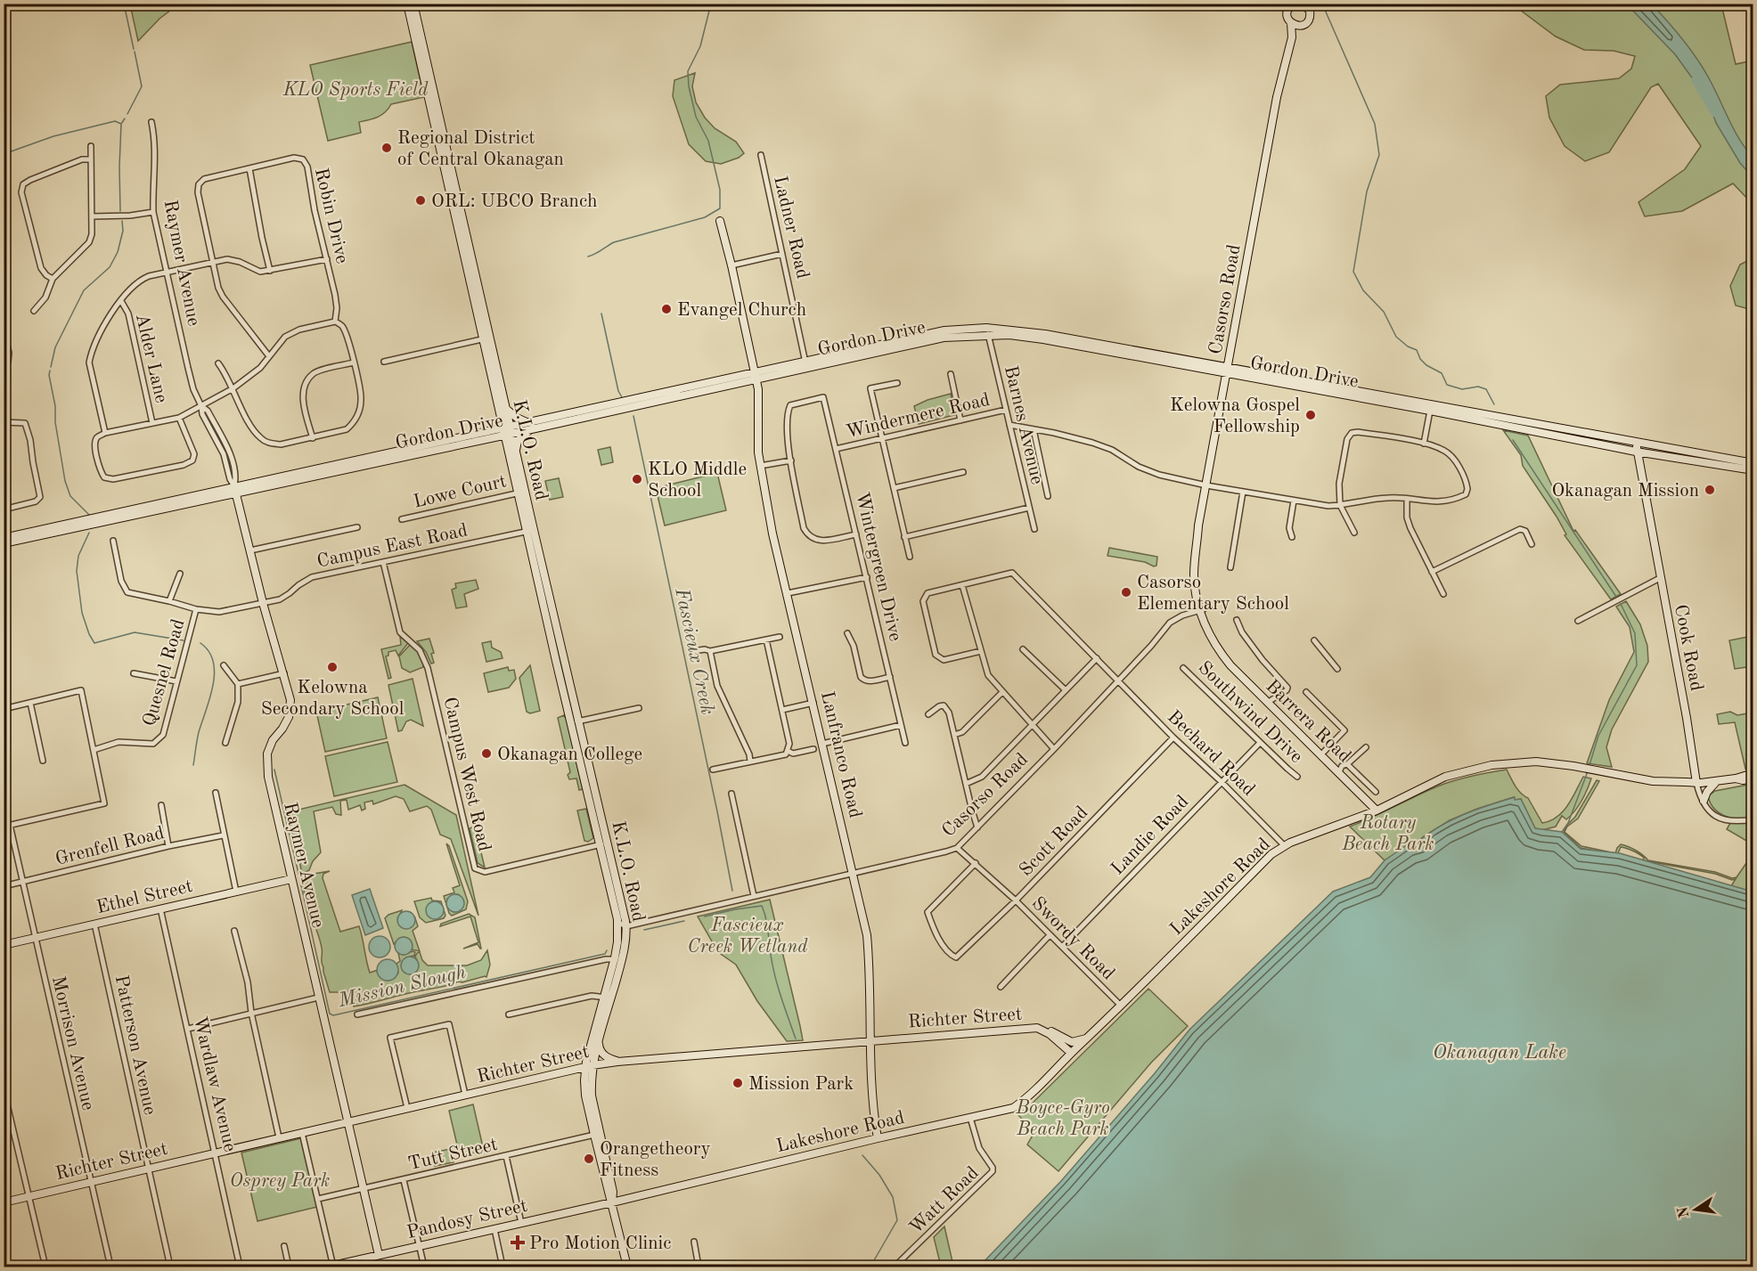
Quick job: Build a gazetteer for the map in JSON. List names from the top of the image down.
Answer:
{
  "streets": {
    "main road": [
      "Raymer Avenue",
      "Casorso Road",
      "Gordon Drive",
      "K.L.O. Road",
      "Cook Road",
      "Barrera Road",
      "Lanfranco Road",
      "Lakeshore Road",
      "Ethel Street",
      "Richter Street",
      "Pandosy Street"
    ],
    "street": [
      "Robin Drive",
      "Ladner Road",
      "Alder Lane",
      "Windermere Road",
      "Barnes Avenue",
      "Lowe Court",
      "Campus East Road",
      "Wintergreen Drive",
      "Quesnel Road",
      "Southwind Drive",
      "Bechard Road",
      "Campus West Road",
      "Landie Road",
      "Scott Road",
      "Grenfell Road",
      "Swordy Road",
      "Morrison Avenue",
      "Patterson Avenue",
      "Wardlaw Avenue",
      "Tutt Street",
      "Watt Road"
    ]
  },
  "crossings": [
    ["Ladner Road", "Gordon Drive"],
    ["Raymer Avenue", "Gordon Drive"],
    ["Raymer Avenue", "Campus East Road"],
    ["Raymer Avenue", "Ethel Street"],
    ["Raymer Avenue", "Richter Street"],
    ["Raymer Avenue", "Tutt Street"],
    ["Raymer Avenue", "Pandosy Street"],
    ["Casorso Road", "Gordon Drive"],
    ["Casorso Road", "K.L.O. Road"],
    ["Casorso Road", "Barrera Road"],
    ["Casorso Road", "Bechard Road"],
    ["Casorso Road", "Lanfranco Road"],
    ["Casorso Road", "Swordy Road"],
    ["Gordon Drive", "Barnes Avenue"],
    ["Gordon Drive", "K.L.O. Road"],
    ["Gordon Drive", "Cook Road"],
    ["Gordon Drive", "Lanfranco Road"],
    ["Windermere Road", "Barnes Avenue"],
    ["Windermere Road", "Wintergreen Drive"],
    ["K.L.O. Road", "Lowe Court"],
    ["K.L.O. Road", "Campus East Road"],
    ["K.L.O. Road", "Campus West Road"],
    ["K.L.O. Road", "Lakeshore Road"],
    ["K.L.O. Road", "Richter Street"],
    ["K.L.O. Road", "Tutt Street"],
    ["K.L.O. Road", "Pandosy Street"],
    ["Campus East Road", "Quesnel Road"],
    ["Campus East Road", "Campus West Road"],
    ["Cook Road", "Lakeshore Road"],
    ["Southwind Drive", "Landie Road"],
    ["Barrera Road", "Lakeshore Road"],
    ["Bechard Road", "Landie Road"],
    ["Bechard Road", "Scott Road"],
    ["Bechard Road", "Lakeshore Road"],
    ["Lanfranco Road", "Lakeshore Road"],
    ["Lanfranco Road", "Richter Street"],
    ["Landie Road", "Swordy Road"],
    ["Scott Road", "Swordy Road"],
    ["Grenfell Road", "Morrison Avenue"],
    ["Lakeshore Road", "Swordy Road"],
    ["Lakeshore Road", "Richter Street"],
    ["Lakeshore Road", "Watt Road"],
    ["Lakeshore Road", "Pandosy Street"],
    ["Ethel Street", "Morrison Avenue"],
    ["Ethel Street", "Patterson Avenue"],
    ["Ethel Street", "Wardlaw Avenue"],
    ["Richter Street", "Morrison Avenue"],
    ["Richter Street", "Patterson Avenue"],
    ["Richter Street", "Wardlaw Avenue"]
  ],
  "water": ["Fascieux Creek", "Mission Slough", "Okanagan Lake"],
  "parks": [
    "KLO Sports Field",
    "Rotary Beach Park",
    "Fascieux Creek Wetland",
    "Boyce-Gyro Beach Park",
    "Osprey Park"
  ],
  "places": {
    "other": [
      "Regional District of Central Okanagan",
      "ORL: UBCO Branch",
      "Evangel Church",
      "Kelowna Gospel Fellowship",
      "KLO Middle School",
      "Okanagan Mission",
      "Casorso Elementary School",
      "Kelowna Secondary School",
      "Okanagan College",
      "Mission Park",
      "Orangetheory Fitness"
    ],
    "health": ["Pro Motion Clinic"]
  },
  "north": "left"
}
